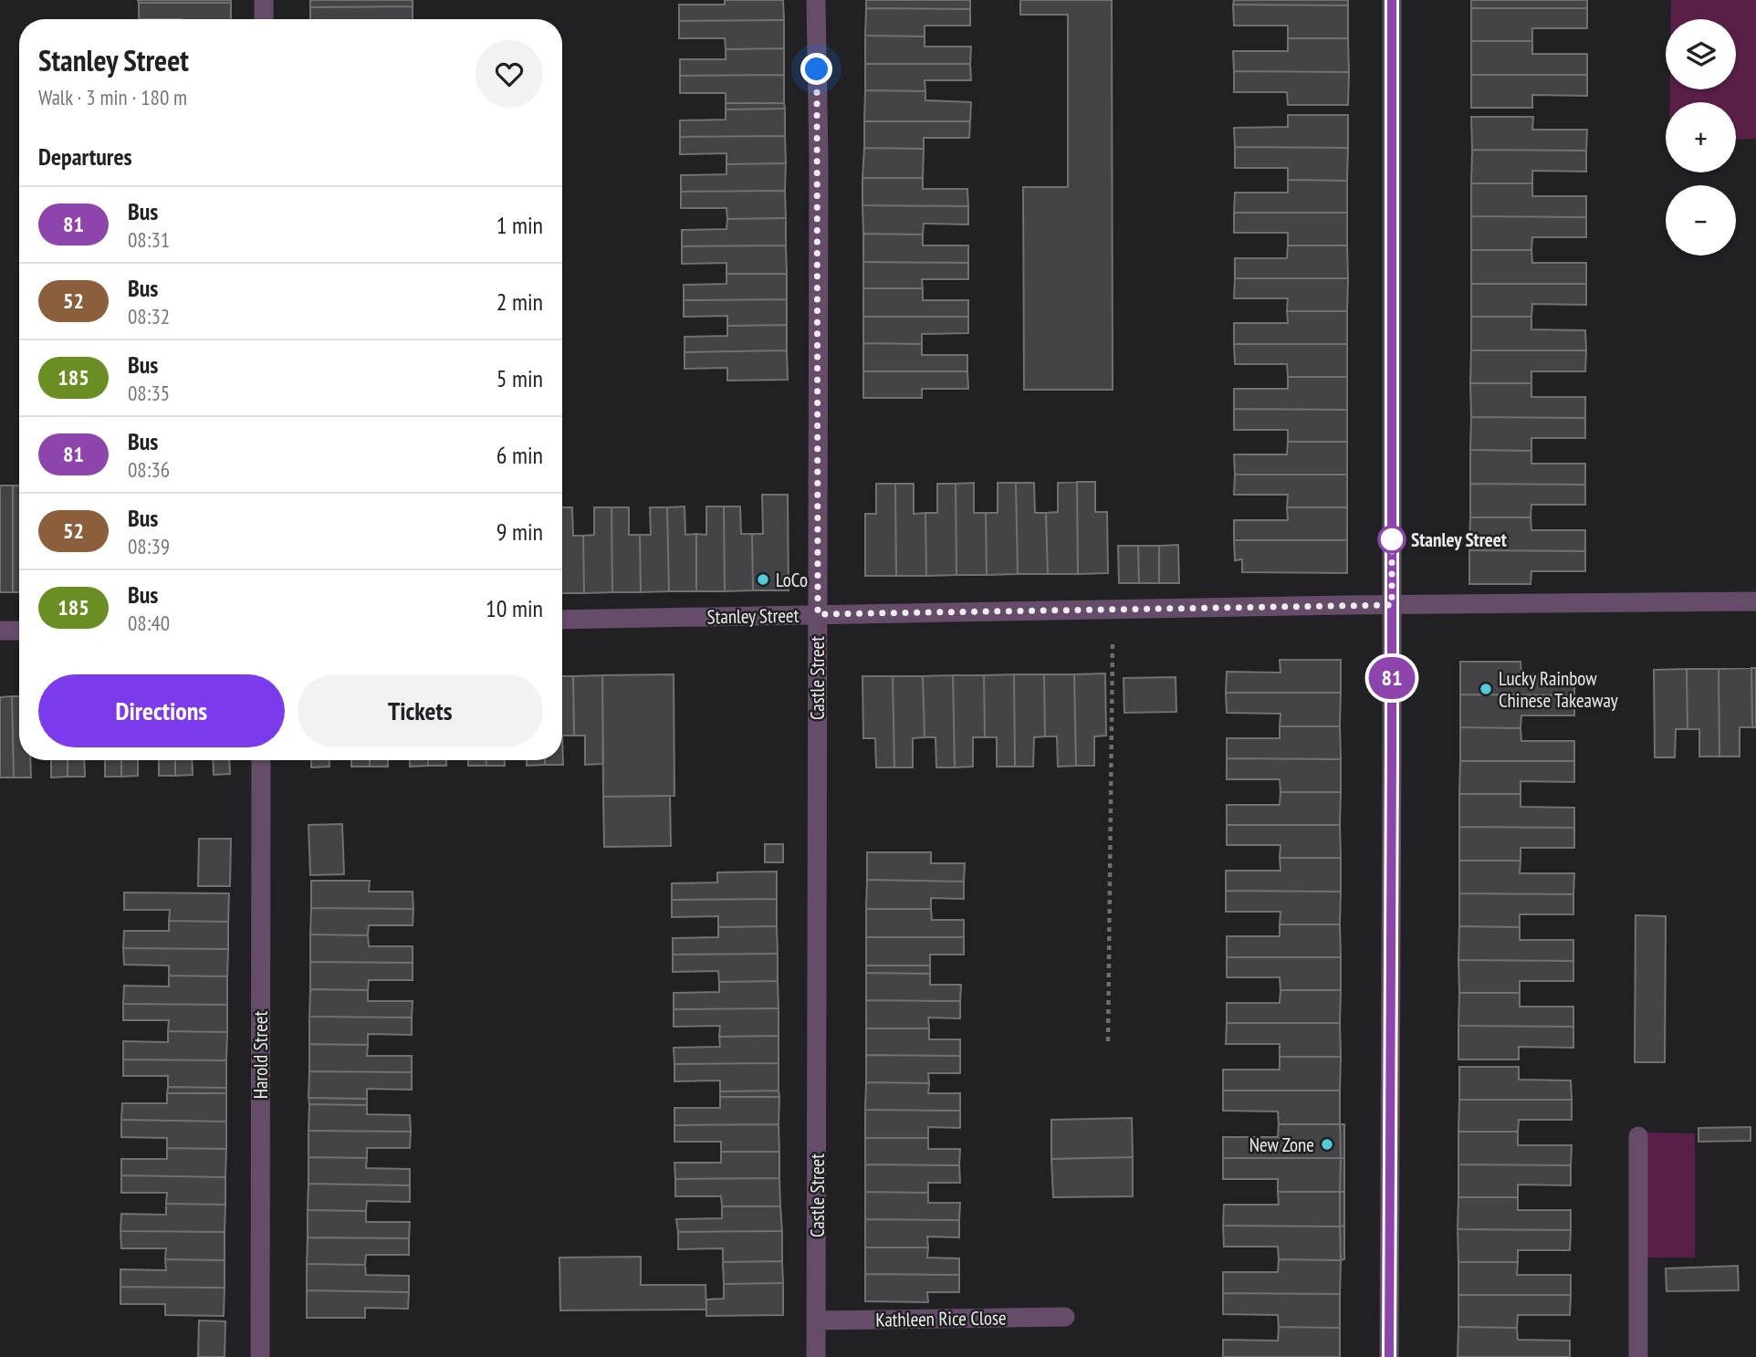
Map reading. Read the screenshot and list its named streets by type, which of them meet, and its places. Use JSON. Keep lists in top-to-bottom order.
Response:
{
  "streets": {
    "street": [
      "Stanley Street",
      "Castle Street",
      "Harold Street",
      "Kathleen Rice Close"
    ]
  },
  "crossings": [
    ["Stanley Street", "Castle Street"],
    ["Castle Street", "Kathleen Rice Close"]
  ],
  "places": [
    "Stanley Street",
    "LoCo",
    "Lucky Rainbow Chinese Takeaway",
    "New Zone"
  ],
  "lines": ["bus line 81"],
  "page": {
    "on_map": "81",
    "map_buttons": ["+", "−"],
    "heading": [
      ["Stanley Street", "Walk · 3 min · 180 m"],
      "Departures"
    ],
    "list": [
      {
        "mark": "81",
        "name": "Bus",
        "note": "08:31",
        "value": "1 min"
      },
      {
        "mark": "52",
        "name": "Bus",
        "note": "08:32",
        "value": "2 min"
      },
      {
        "mark": "185",
        "name": "Bus",
        "note": "08:35",
        "value": "5 min"
      },
      {
        "mark": "81",
        "name": "Bus",
        "note": "08:36",
        "value": "6 min"
      },
      {
        "mark": "52",
        "name": "Bus",
        "note": "08:39",
        "value": "9 min"
      },
      {
        "mark": "185",
        "name": "Bus",
        "note": "08:40",
        "value": "10 min"
      }
    ],
    "buttons": ["Directions", "Tickets"]
  }
}
